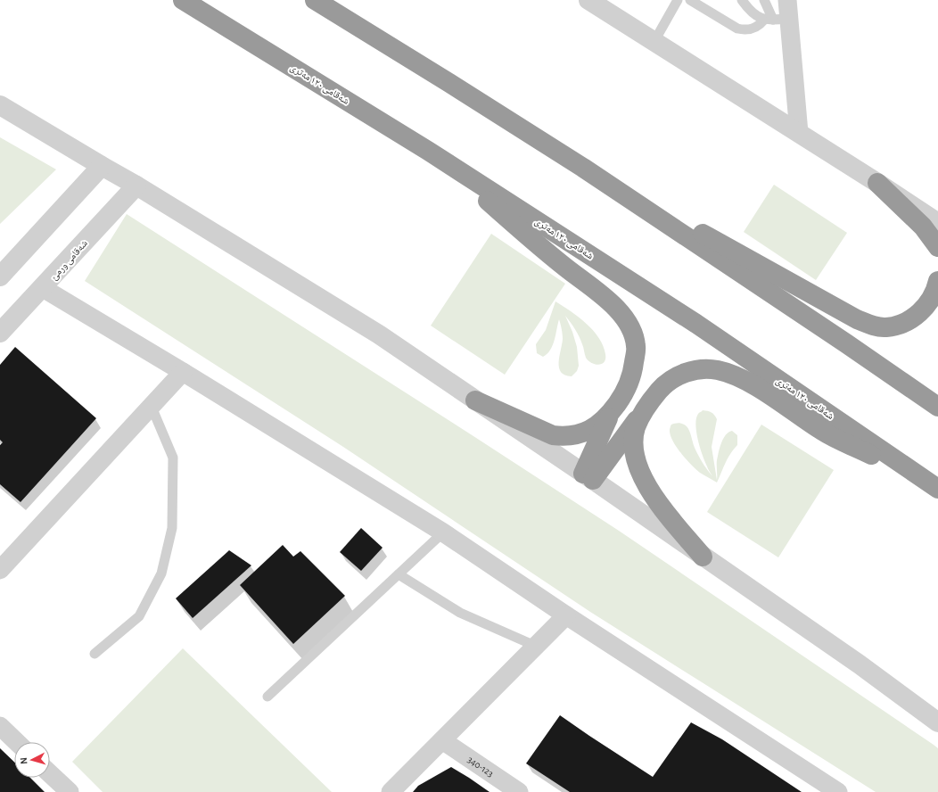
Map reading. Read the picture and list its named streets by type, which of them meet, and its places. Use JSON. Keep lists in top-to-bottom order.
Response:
{
  "streets": {
    "highway": ["شەقامی ١٢٠ مەتری"],
    "street": ["شەقامی ورمێ", "340-123"]
  },
  "north": "left"
}
